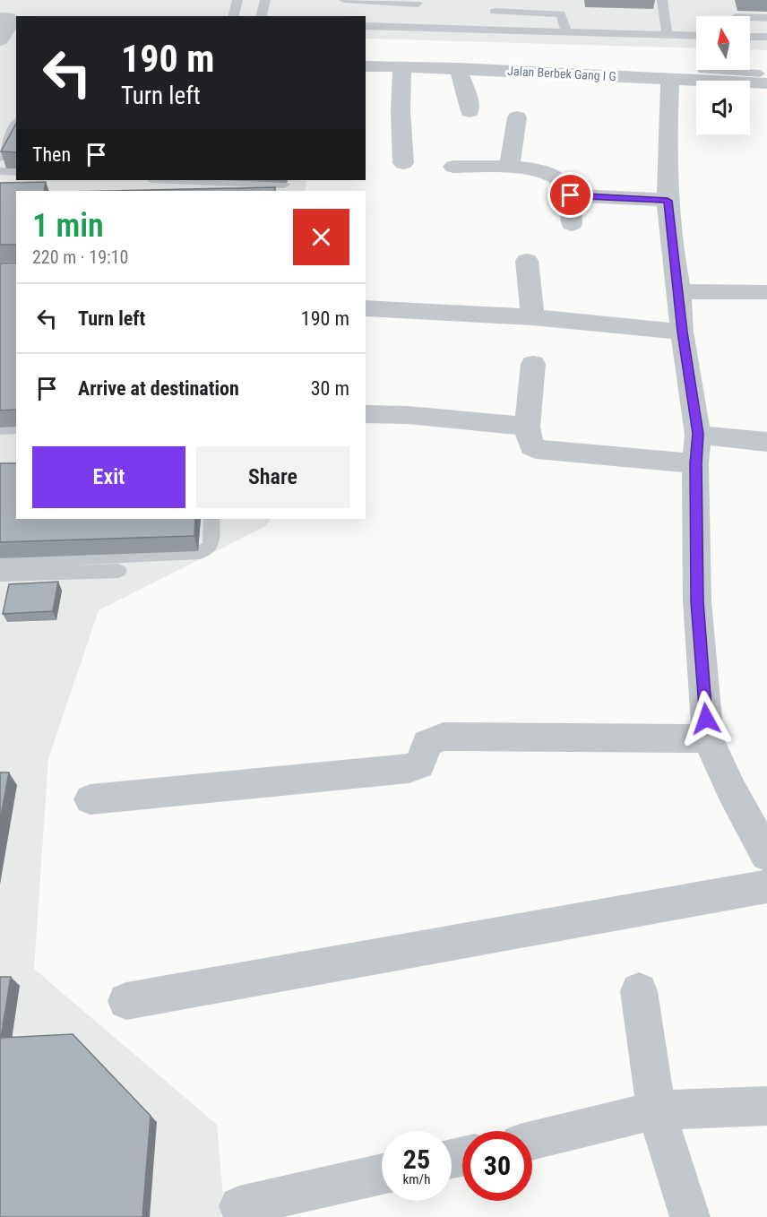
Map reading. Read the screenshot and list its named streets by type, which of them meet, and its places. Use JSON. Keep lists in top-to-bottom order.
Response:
{
  "streets": {
    "street": ["Jalan Berbek Gang I G"]
  },
  "north": "top",
  "page": {
    "turn": ["190 m", "Turn left"],
    "then": "Then",
    "heading": ["1 min", "220 m · 19:10"],
    "list": [
      {
        "name": "Turn left",
        "value": "190 m"
      },
      {
        "name": "Arrive at destination",
        "value": "30 m"
      }
    ],
    "buttons": ["Exit", "Share"],
    "speed": "25 km/h",
    "limit": "30"
  }
}
